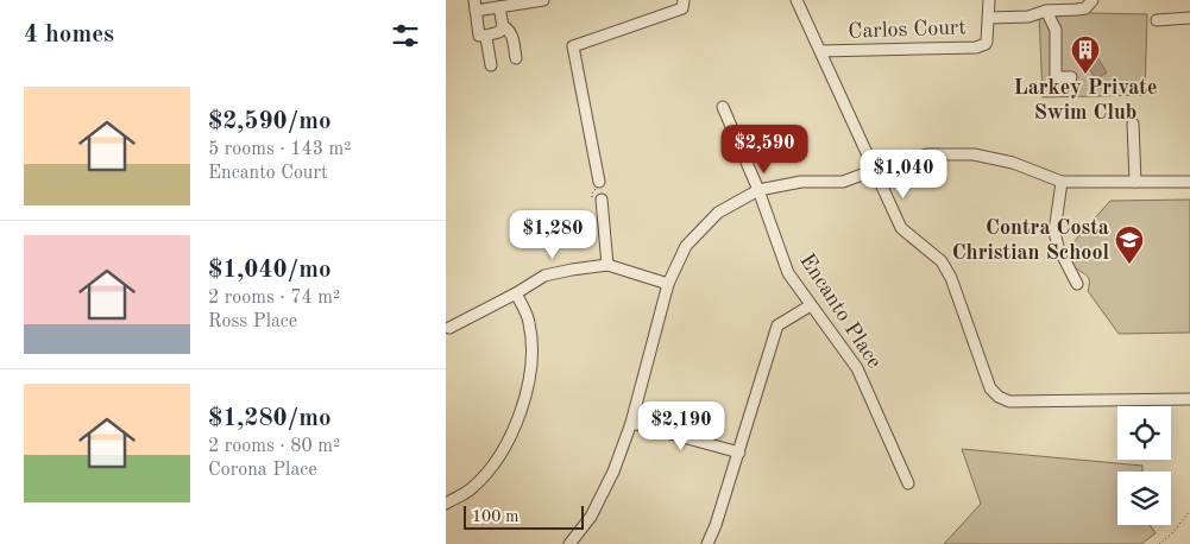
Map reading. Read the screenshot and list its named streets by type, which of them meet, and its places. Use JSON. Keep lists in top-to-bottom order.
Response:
{
  "streets": {
    "street": ["Carlos Court", "Encanto Place"]
  },
  "places": {
    "building": ["Larkey Private Swim Club"],
    "school or university": ["Contra Costa Christian School"]
  },
  "scale_bar": "100 m",
  "page": {
    "heading": "4 homes",
    "list": [
      {
        "name": "$2,590/mo",
        "note": "5 rooms · 143 m² · Encanto Court"
      },
      {
        "name": "$1,040/mo",
        "note": "2 rooms · 74 m² · Ross Place"
      },
      {
        "name": "$1,280/mo",
        "note": "2 rooms · 80 m² · Corona Place"
      }
    ],
    "price": [
      "$2,590",
      "$1,040",
      "$1,280",
      "$2,190"
    ],
    "scale": "100 m"
  }
}
